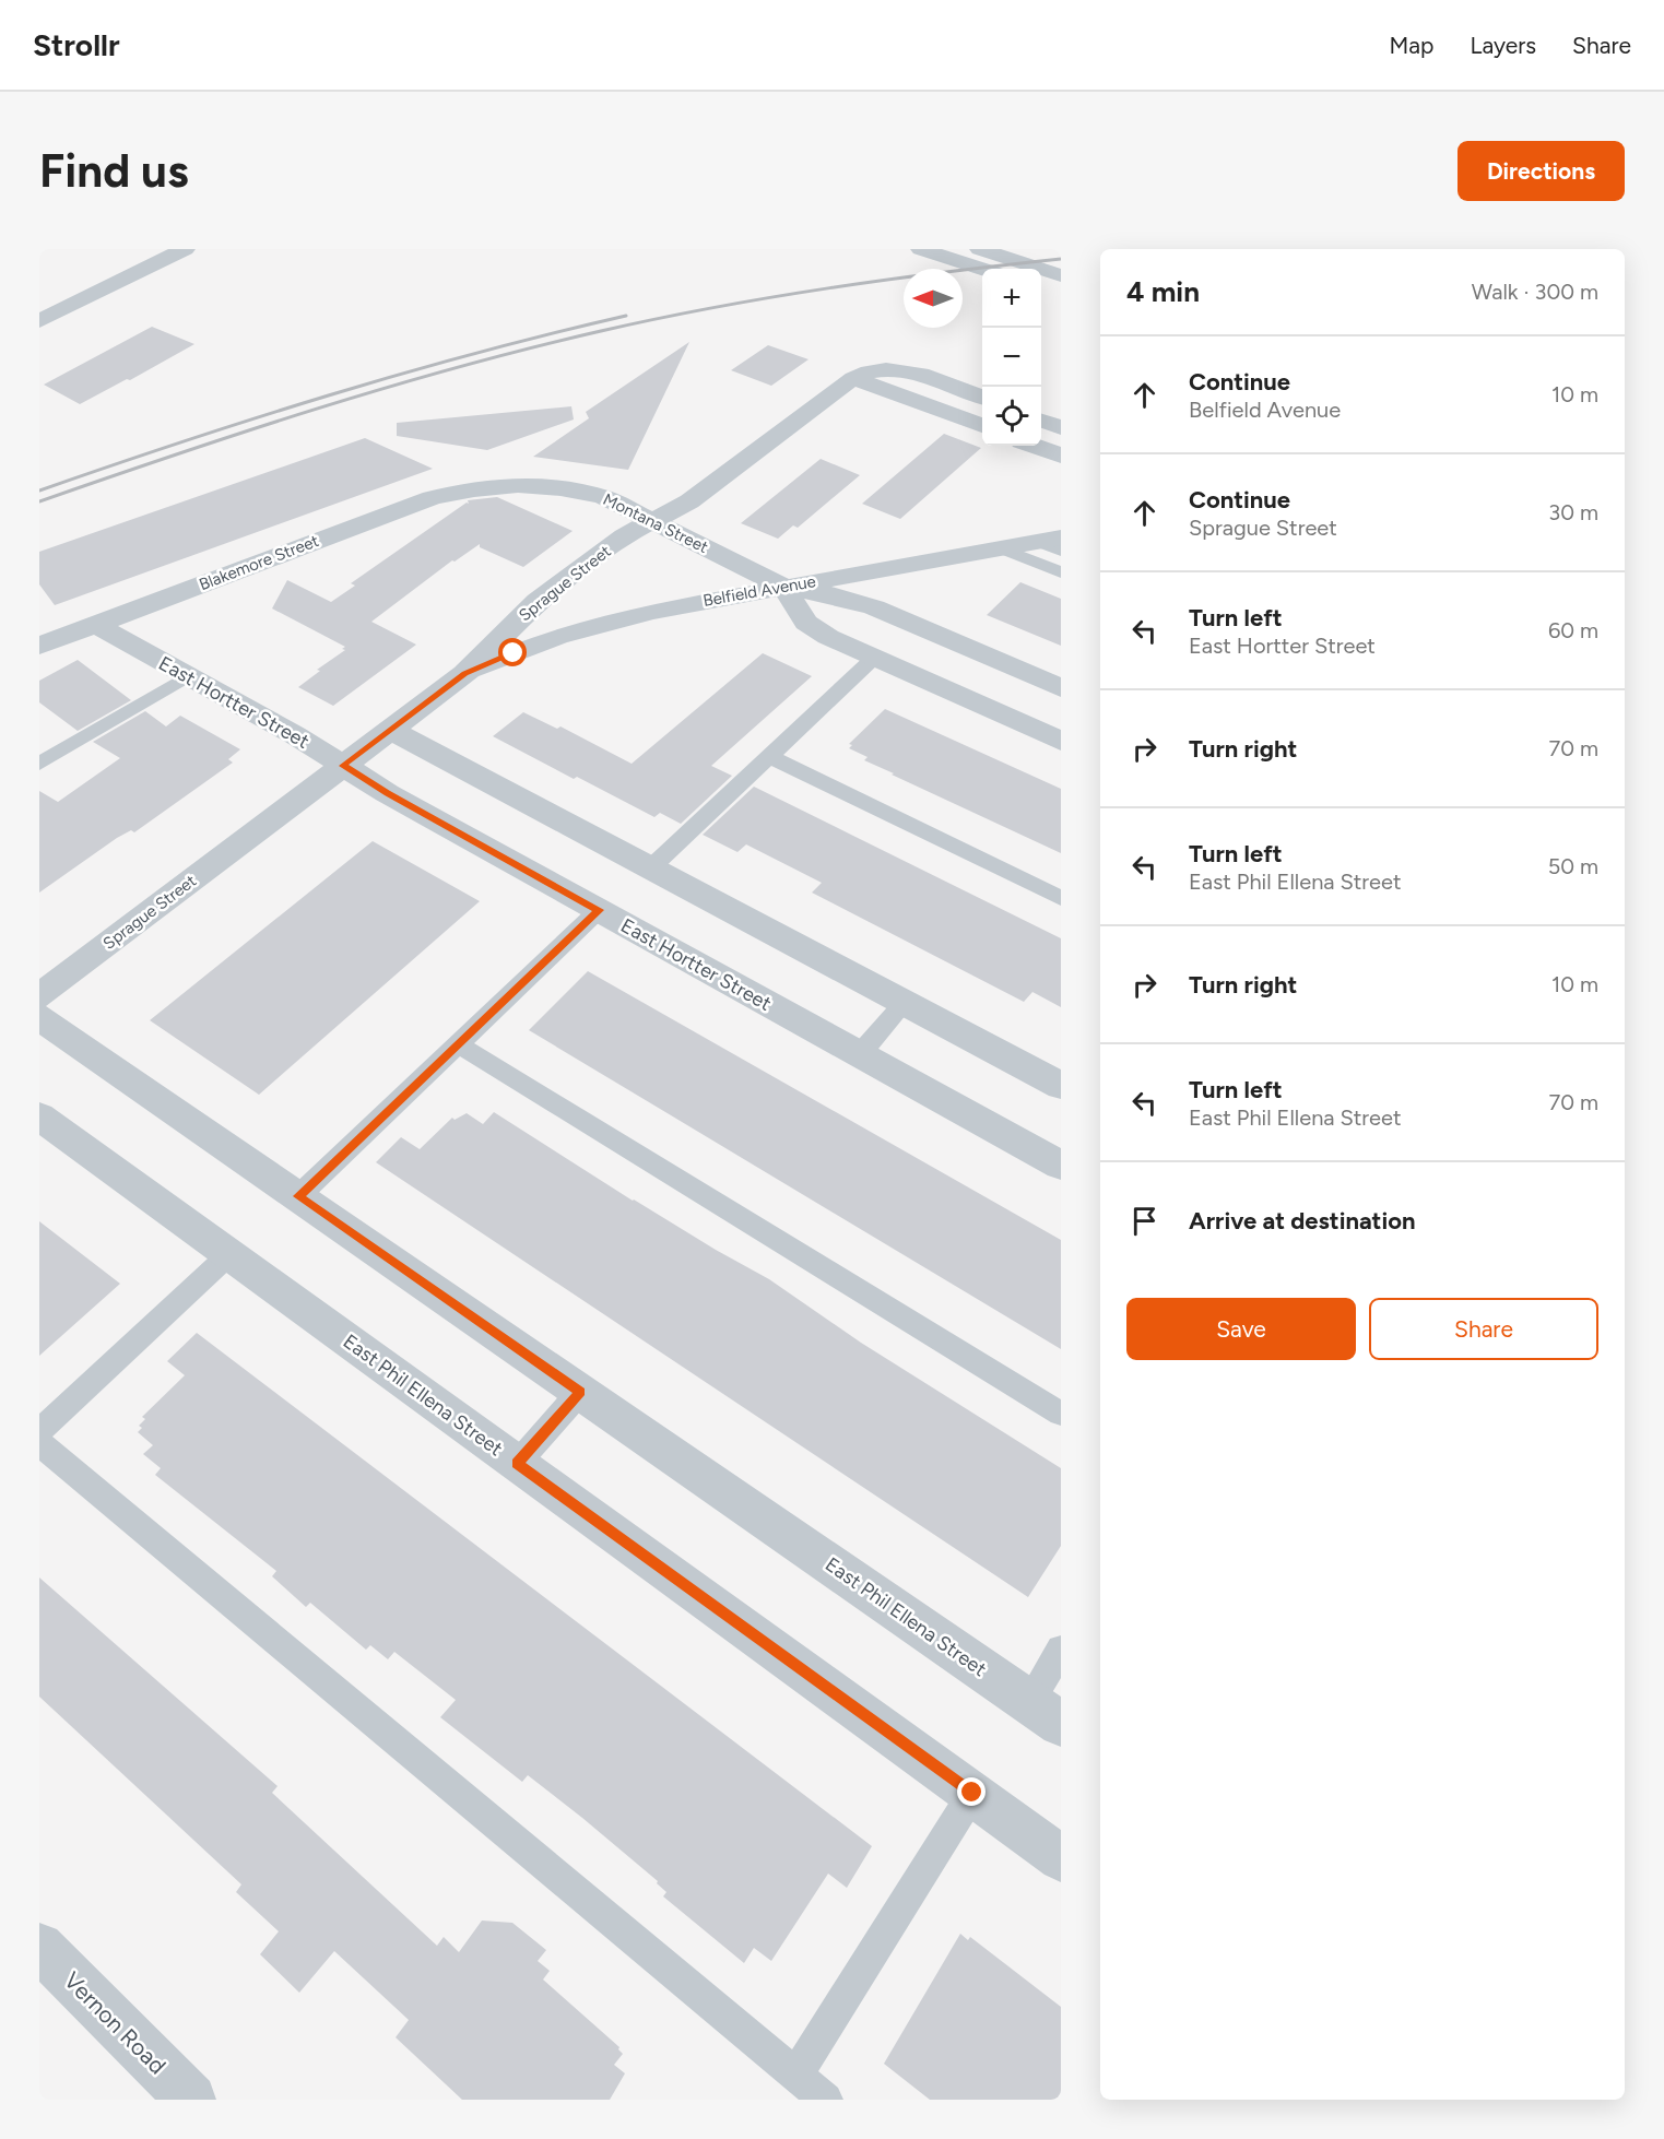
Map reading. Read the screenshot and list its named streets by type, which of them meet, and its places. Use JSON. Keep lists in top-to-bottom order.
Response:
{
  "streets": {
    "street": [
      "Montana Street",
      "Blakemore Street",
      "Sprague Street",
      "Belfield Avenue",
      "East Hortter Street",
      "East Phil Ellena Street",
      "Vernon Road"
    ]
  },
  "crossings": [
    ["Montana Street", "Blakemore Street"],
    ["Montana Street", "Sprague Street"],
    ["Montana Street", "Belfield Avenue"],
    ["Blakemore Street", "East Hortter Street"],
    ["Sprague Street", "Belfield Avenue"],
    ["Sprague Street", "East Hortter Street"]
  ],
  "north": "left",
  "page": {
    "header": "Strollr",
    "nav": ["Map", "Layers", "Share"],
    "buttons": [
      "Directions",
      ["Save", "Share"]
    ],
    "title": "Find us",
    "heading": ["4 min", "Walk · 300 m"],
    "map_buttons": ["+", "−"],
    "list": [
      ["Continue", "Belfield Avenue", "10 m"],
      ["Continue", "Sprague Street", "30 m"],
      ["Turn left", "East Hortter Street", "60 m"],
      ["Turn right", "70 m"],
      ["Turn left", "East Phil Ellena Street", "50 m"],
      ["Turn right", "10 m"],
      ["Turn left", "East Phil Ellena Street", "70 m"],
      "Arrive at destination"
    ]
  }
}
